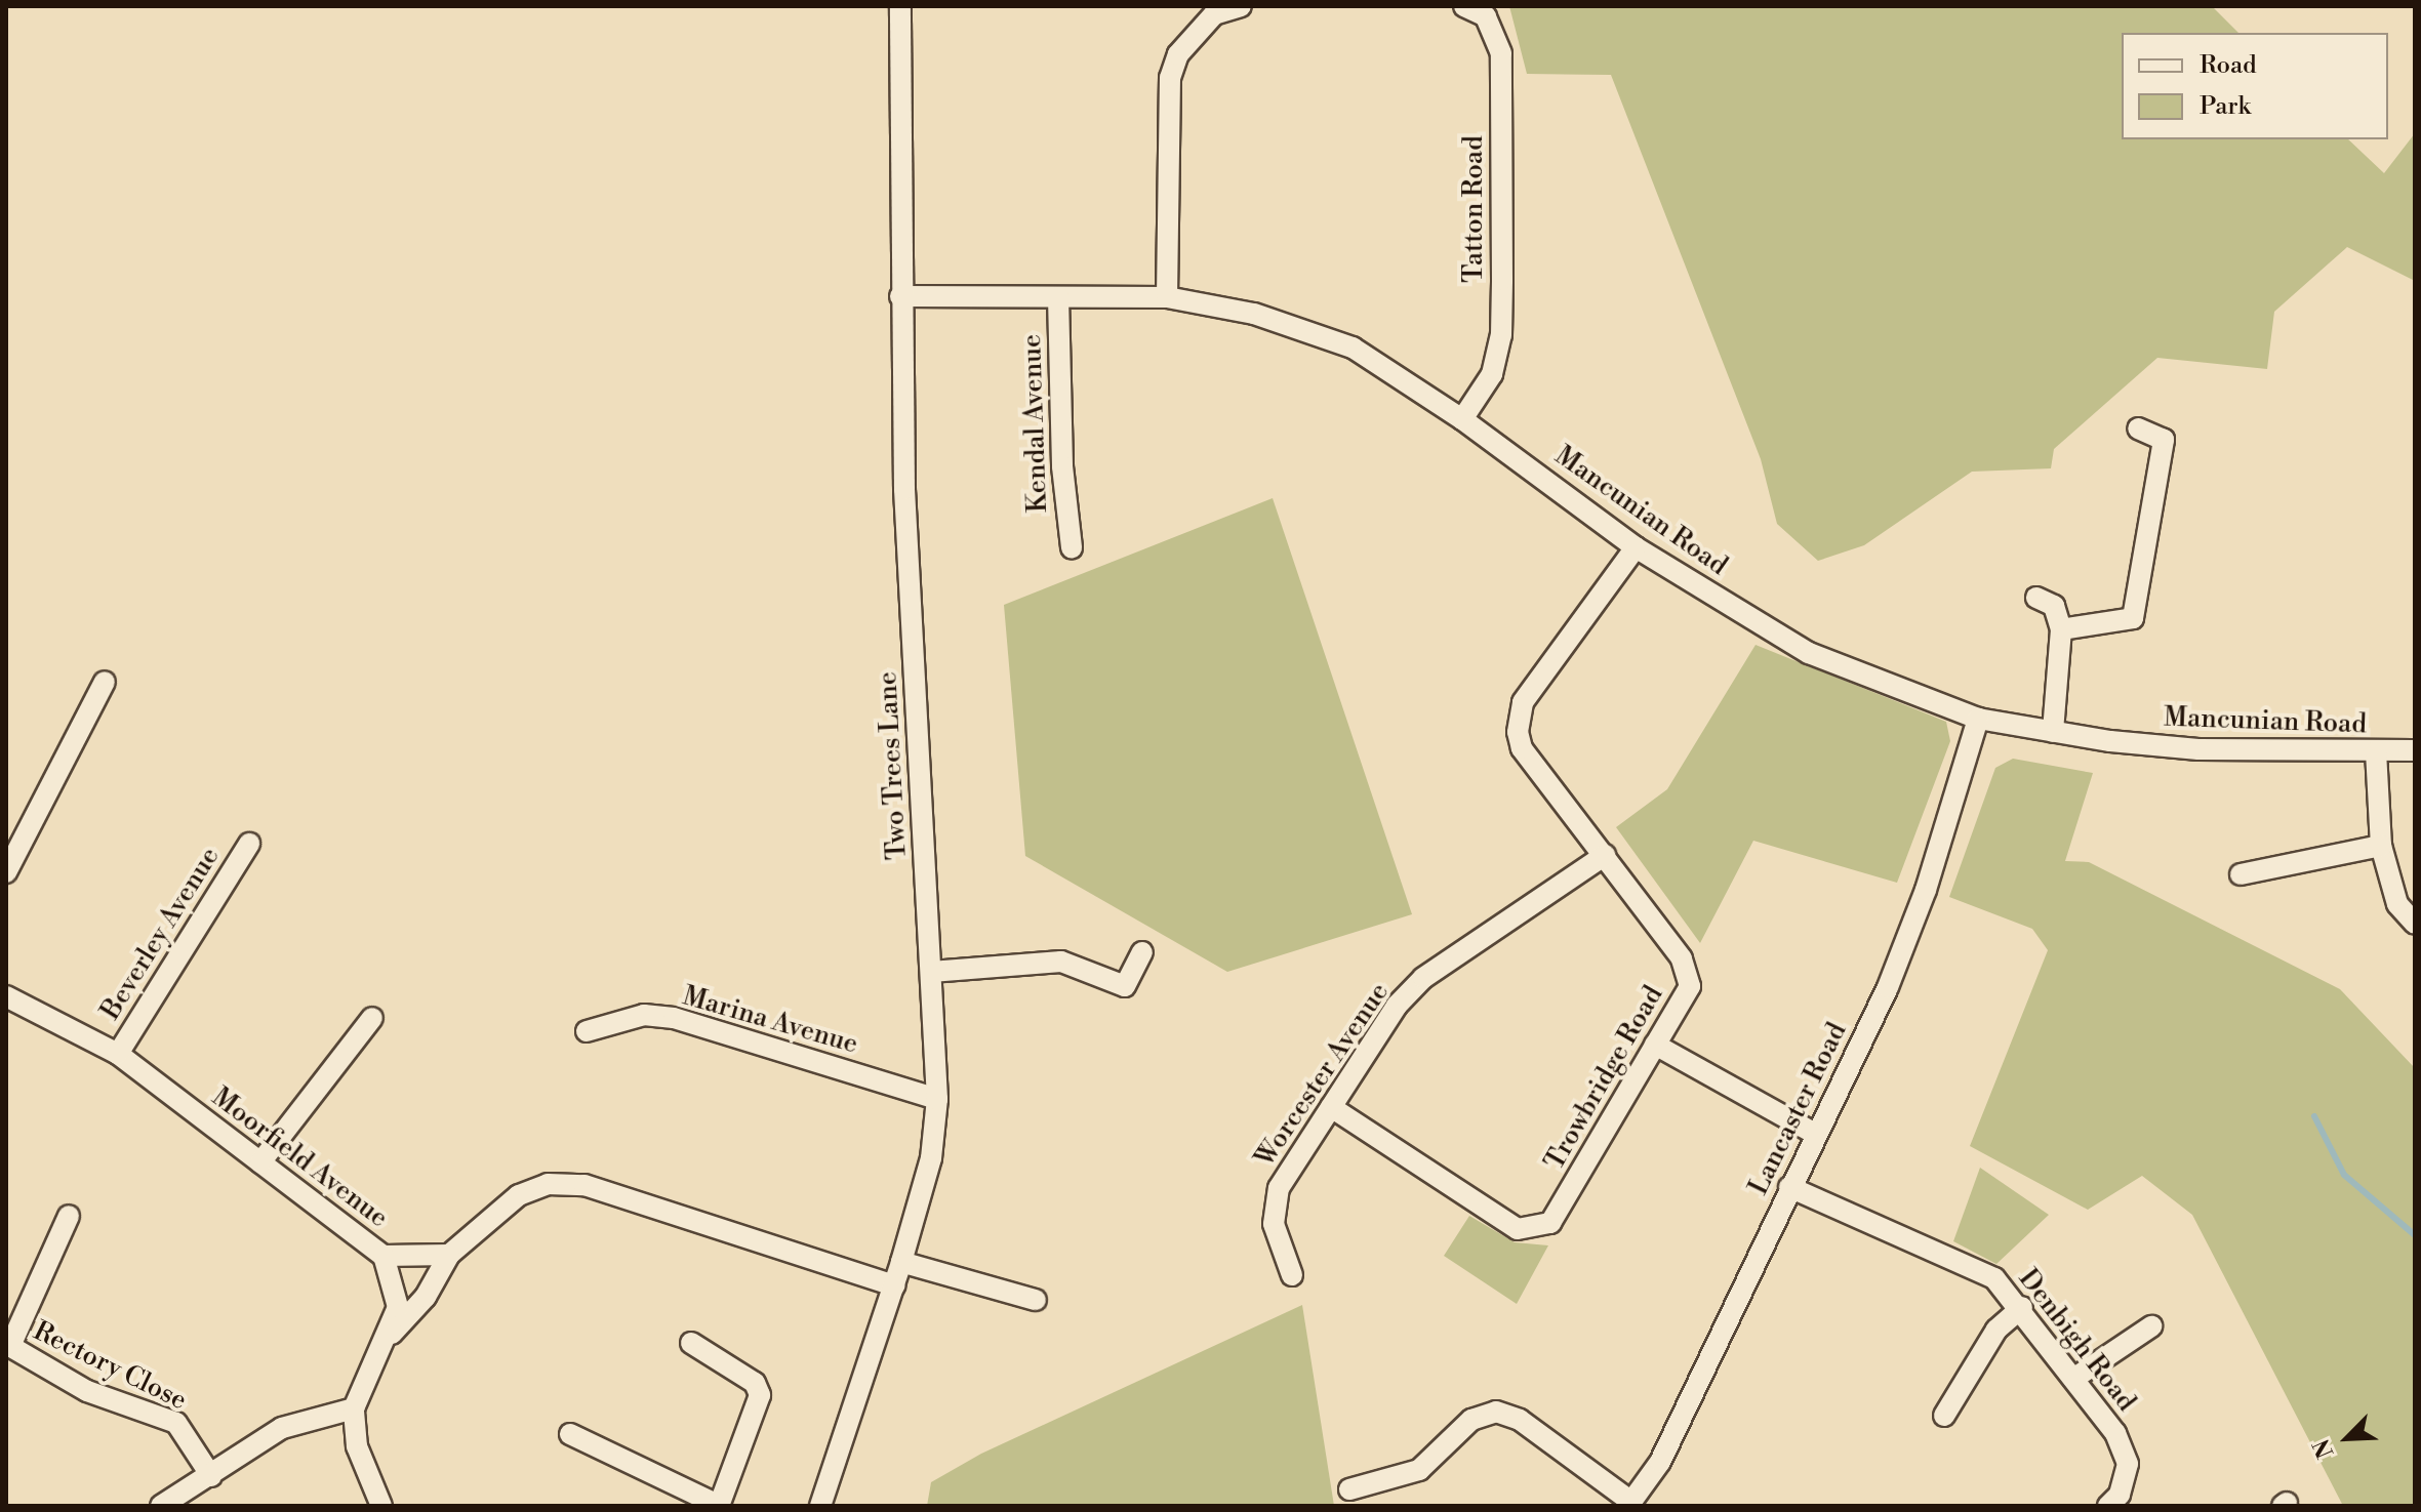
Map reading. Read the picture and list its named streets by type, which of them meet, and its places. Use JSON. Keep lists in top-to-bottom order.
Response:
{
  "streets": {
    "street": [
      "Tatton Road",
      "Kendal Avenue",
      "Mancunian Road",
      "Two Trees Lane",
      "Beverley Avenue",
      "Marina Avenue",
      "Worcester Avenue",
      "Trowbridge Road",
      "Lancaster Road",
      "Moorfield Avenue",
      "Denbigh Road",
      "Rectory Close"
    ]
  },
  "crossings": [
    ["Tatton Road", "Mancunian Road"],
    ["Kendal Avenue", "Mancunian Road"],
    ["Mancunian Road", "Two Trees Lane"],
    ["Mancunian Road", "Trowbridge Road"],
    ["Mancunian Road", "Lancaster Road"],
    ["Two Trees Lane", "Marina Avenue"],
    ["Beverley Avenue", "Moorfield Avenue"],
    ["Worcester Avenue", "Trowbridge Road"],
    ["Lancaster Road", "Denbigh Road"]
  ],
  "legend": ["Road", "Park"],
  "north": "bottom left"
}
